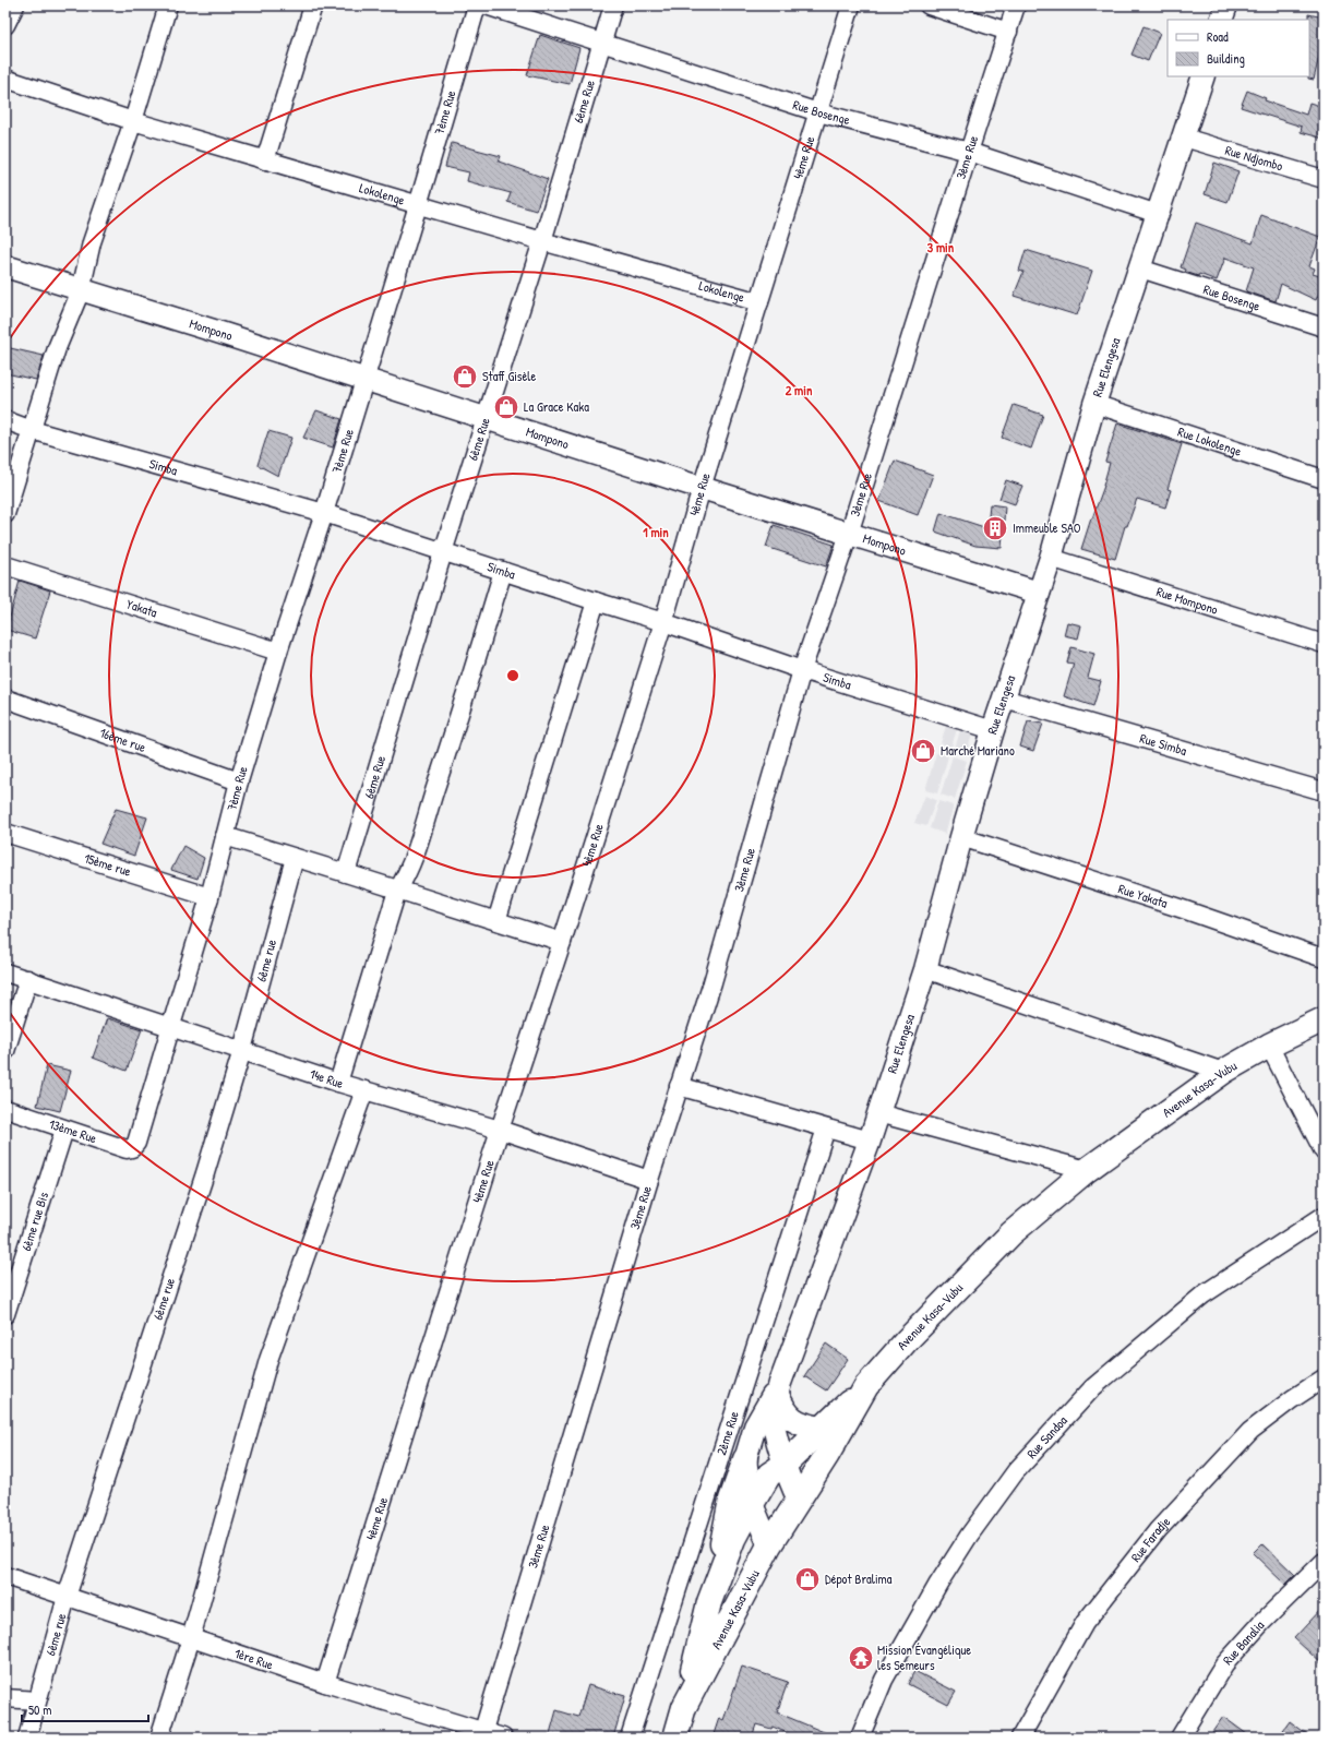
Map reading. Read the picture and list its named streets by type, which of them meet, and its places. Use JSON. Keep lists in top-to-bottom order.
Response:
{
  "streets": {
    "main road": ["Avenue Kasa-Vubu"],
    "street": [
      "6ème Rue",
      "7ème Rue",
      "Rue Bosenge",
      "4ème Rue",
      "3ème Rue",
      "Rue Ndjombo",
      "Lokolenge",
      "Mompono",
      "Rue Elengesa",
      "Rue Lokolenge",
      "Simba",
      "Rue Mompono",
      "Yakata",
      "16ème rue",
      "Rue Simba",
      "15ème rue",
      "Rue Yakata",
      "6ème rue",
      "14e Rue",
      "13ème Rue",
      "6ème rue Bis",
      "2ème Rue",
      "Rue Sandoa",
      "Rue Faradje",
      "Rue Banalia",
      "1ère Rue"
    ]
  },
  "crossings": [
    ["6ème Rue", "Rue Bosenge"],
    ["6ème Rue", "Lokolenge"],
    ["6ème Rue", "Mompono"],
    ["6ème Rue", "Simba"],
    ["7ème Rue", "Lokolenge"],
    ["7ème Rue", "Mompono"],
    ["7ème Rue", "Simba"],
    ["7ème Rue", "Yakata"],
    ["7ème Rue", "16ème rue"],
    ["7ème Rue", "15ème rue"],
    ["7ème Rue", "14e Rue"],
    ["7ème Rue", "13ème Rue"],
    ["Rue Bosenge", "4ème Rue"],
    ["Rue Bosenge", "3ème Rue"],
    ["Rue Bosenge", "Rue Elengesa"],
    ["4ème Rue", "Lokolenge"],
    ["4ème Rue", "Mompono"],
    ["4ème Rue", "Simba"],
    ["4ème Rue", "14e Rue"],
    ["4ème Rue", "1ère Rue"],
    ["3ème Rue", "Mompono"],
    ["3ème Rue", "Simba"],
    ["3ème Rue", "14e Rue"],
    ["3ème Rue", "1ère Rue"],
    ["Rue Ndjombo", "Rue Elengesa"],
    ["Mompono", "Rue Elengesa"],
    ["Rue Elengesa", "Rue Lokolenge"],
    ["Rue Elengesa", "Simba"],
    ["Rue Elengesa", "Rue Mompono"],
    ["Rue Elengesa", "Rue Simba"],
    ["Rue Elengesa", "Rue Yakata"],
    ["6ème rue", "14e Rue"],
    ["6ème rue", "1ère Rue"],
    ["13ème Rue", "6ème rue Bis"]
  ],
  "places": {
    "shop": [
      "Staff Gisèle",
      "La Grace Kaka",
      "Marché Mariano",
      "Dépot Bralima"
    ],
    "building": ["Immeuble SAO"],
    "temple": ["Mission Évangélique les Semeurs"]
  },
  "legend": ["Road", "Building"],
  "scale_bar": "50 m",
  "rings": ["3 min", "2 min", "1 min"]
}
